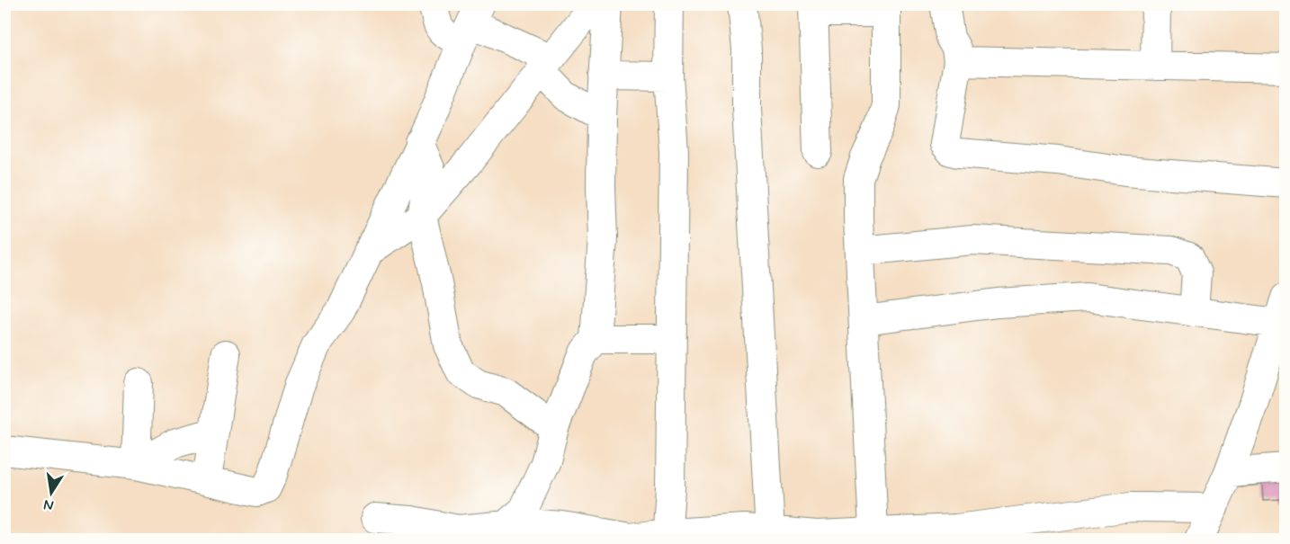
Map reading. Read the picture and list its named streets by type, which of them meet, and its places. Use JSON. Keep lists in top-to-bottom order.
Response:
{
  "north": "bottom"
}
